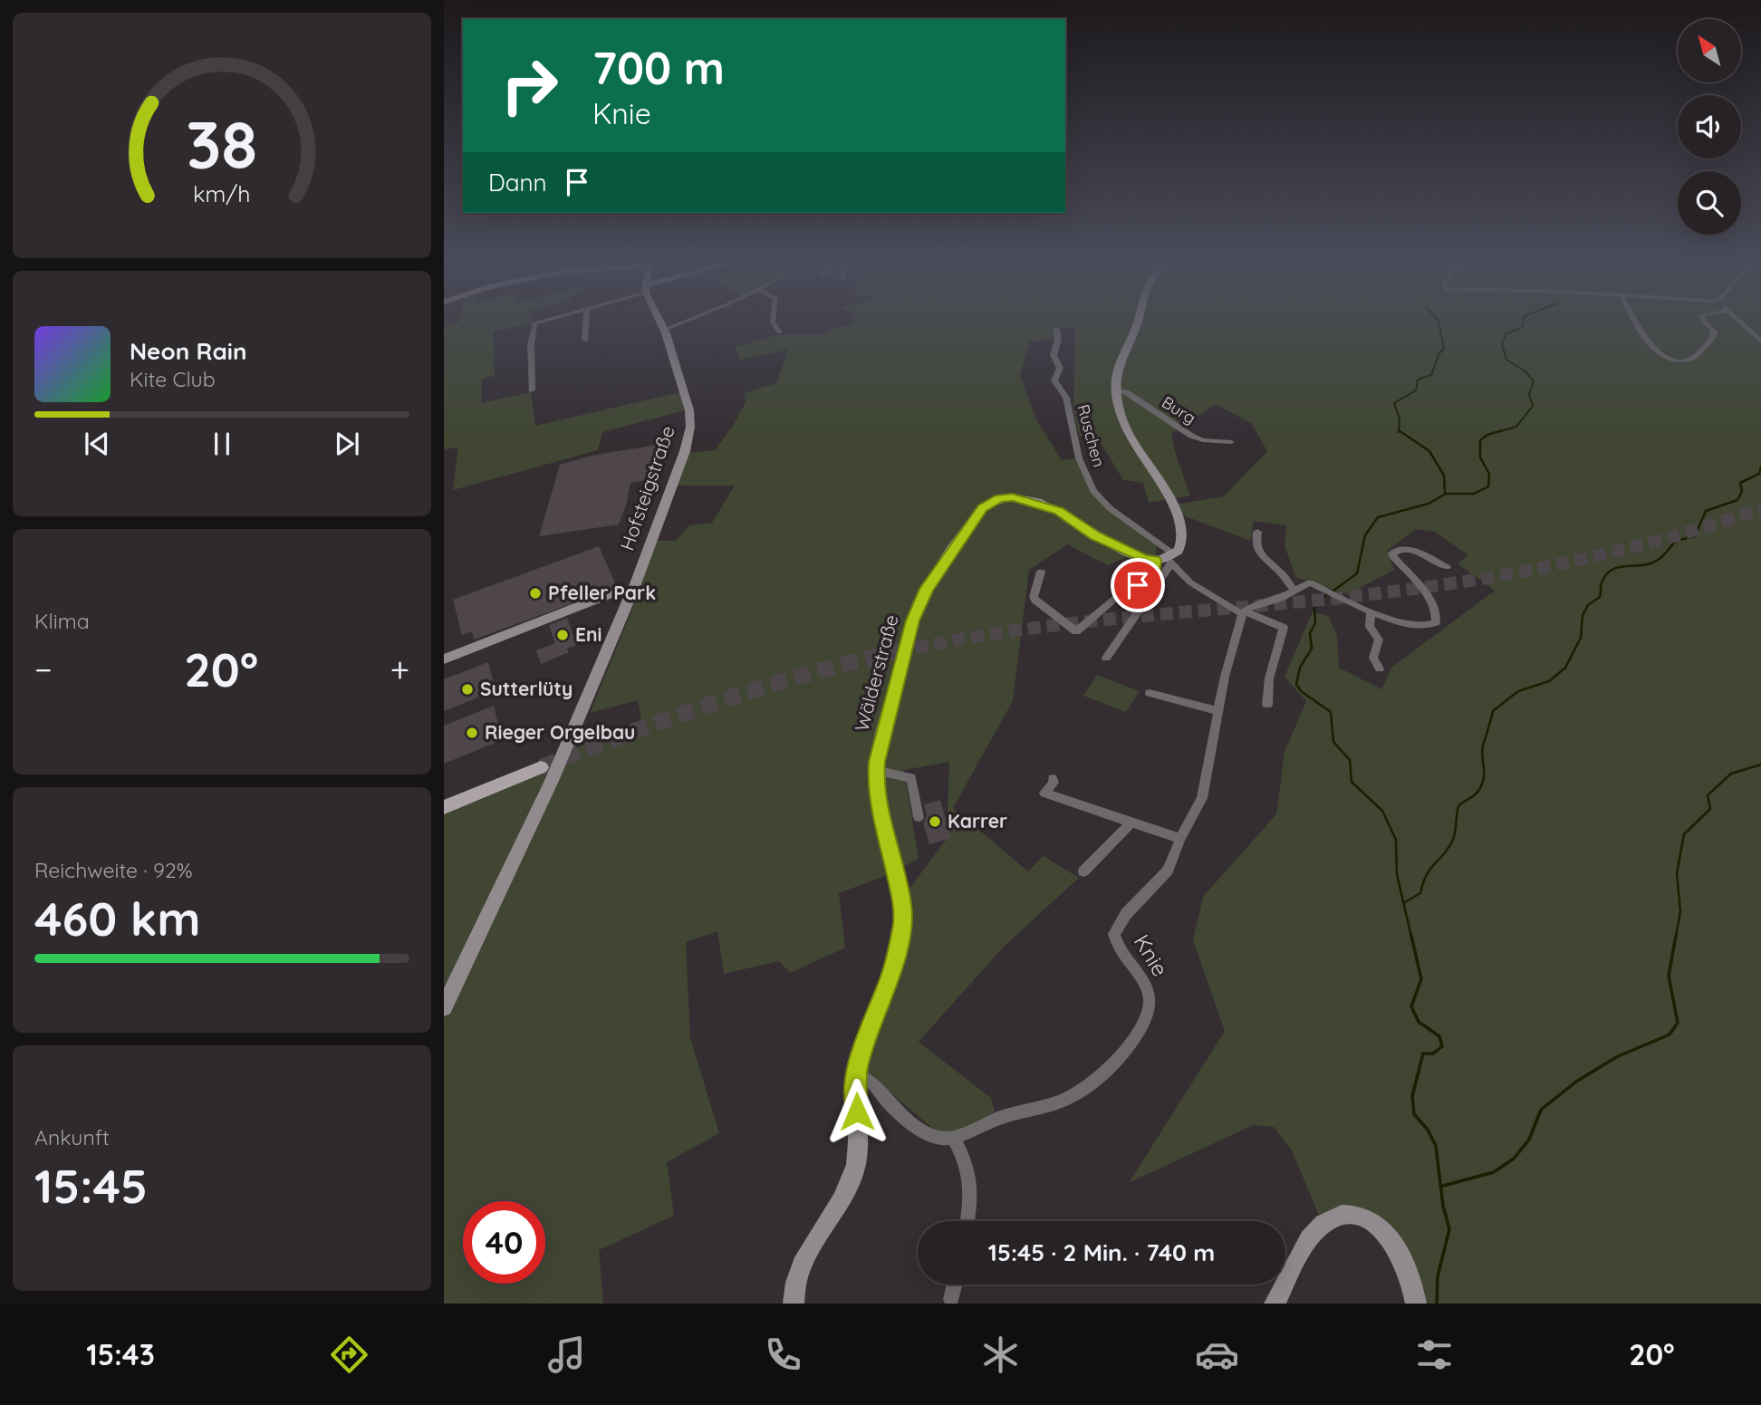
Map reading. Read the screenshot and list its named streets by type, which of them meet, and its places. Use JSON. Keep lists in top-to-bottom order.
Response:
{
  "streets": {
    "street": [
      "Burg",
      "Ruschen",
      "Hofsteigstraße",
      "Wälderstraße",
      "Knie"
    ]
  },
  "crossings": [
    ["Ruschen", "Wälderstraße"]
  ],
  "places": [
    "Pfeller Park",
    "Eni",
    "Sutterlüty",
    "Rieger Orgelbau",
    "Karrer"
  ],
  "north": "top left",
  "page": {
    "turn": ["700 m", "Knie"],
    "then": "Dann",
    "song": ["Neon Rain", "Kite Club"],
    "tile": [
      "Klima",
      ["Reichweite · 92%", "460 km"],
      ["Ankunft", "15:45"]
    ],
    "heat": ["−", "20°", "+"],
    "limit": "40",
    "trip": "15:45 · 2 Min. · 740 m",
    "tabs": ["15:43", "20°"],
    "gauge": ["38", "km/h"]
  }
}
